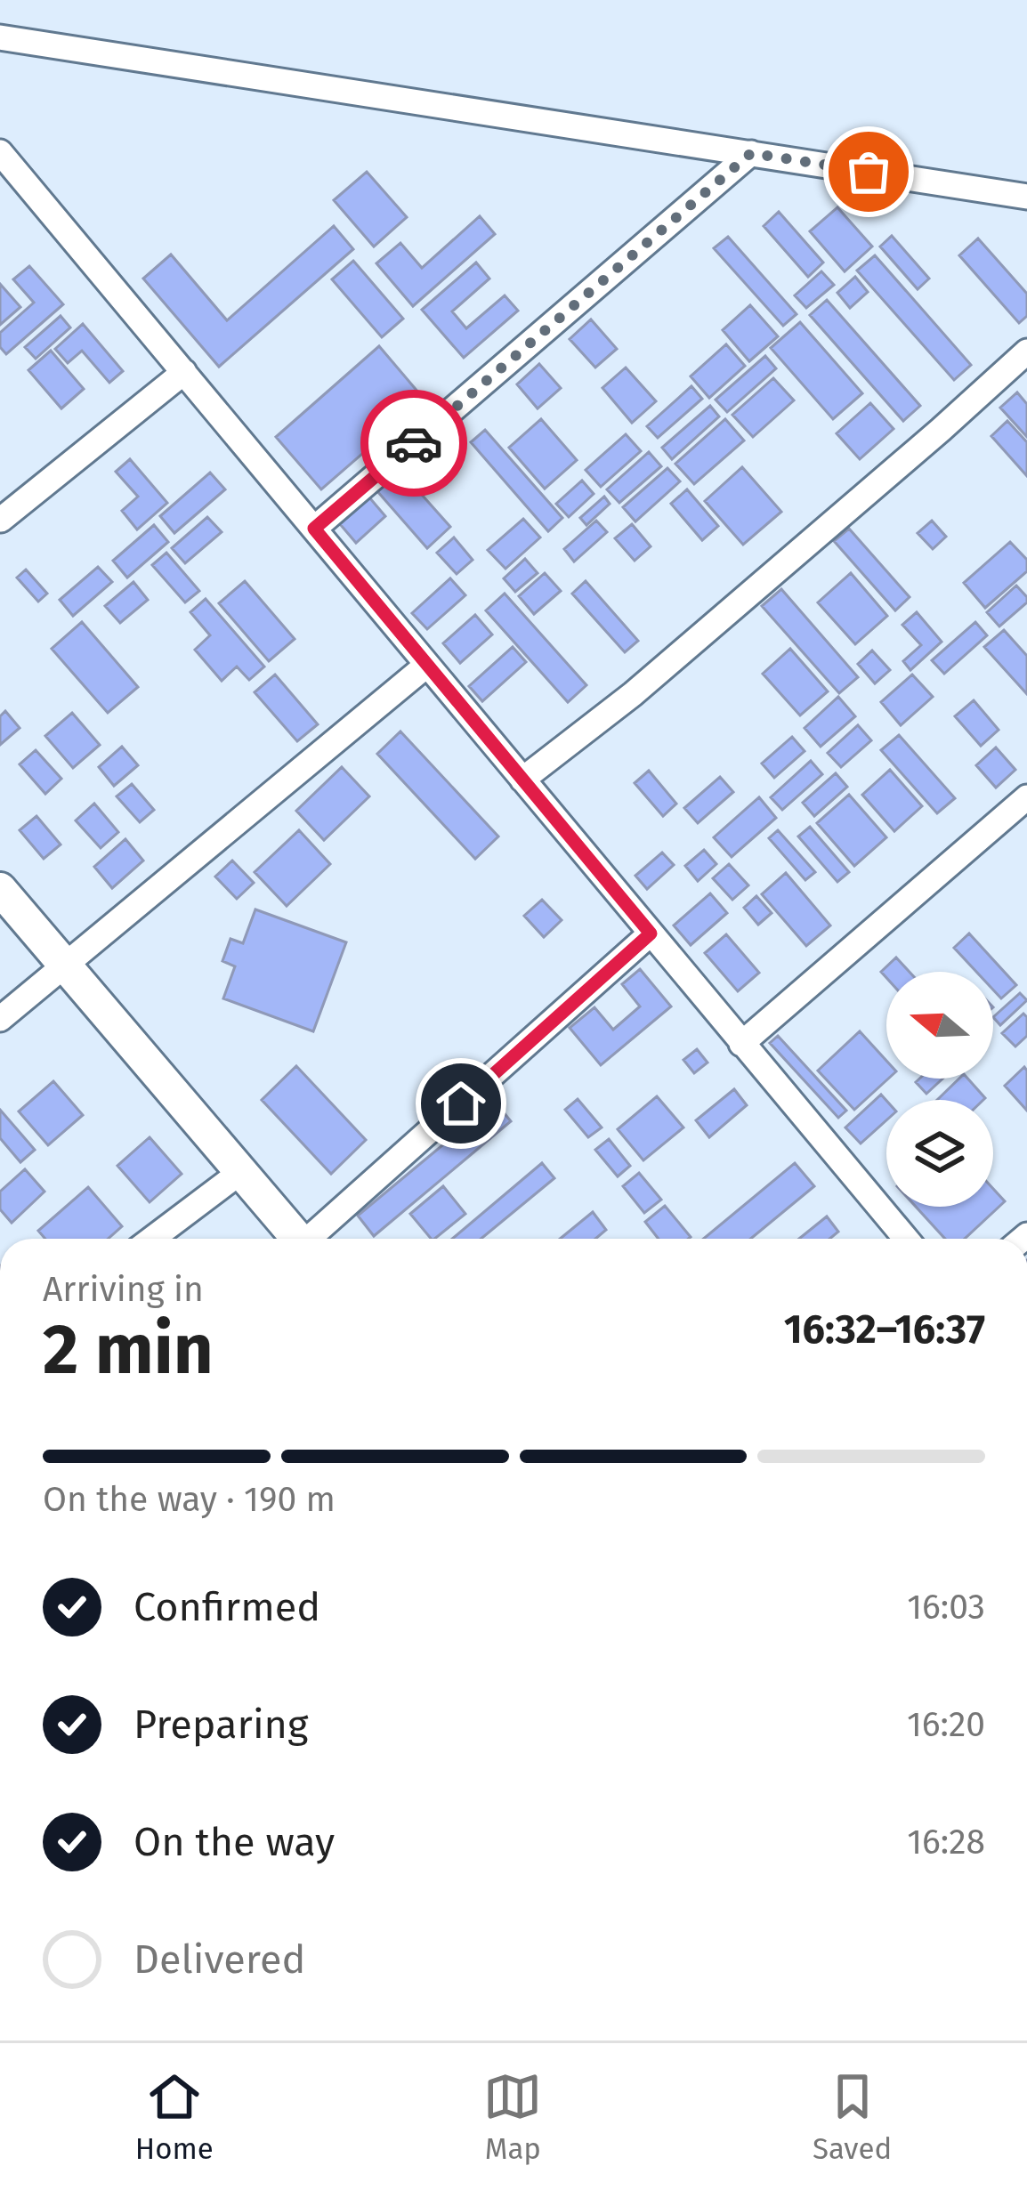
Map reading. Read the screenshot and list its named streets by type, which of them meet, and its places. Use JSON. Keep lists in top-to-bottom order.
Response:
{
  "north": "left",
  "page": {
    "heading": ["2 min", "Arriving in", "16:32–16:37"],
    "bar": "On the way · 190 m",
    "list": [
      ["Confirmed", "16:03"],
      ["Preparing", "16:20"],
      ["On the way", "16:28"],
      "Delivered"
    ],
    "tabs": ["Home", "Map", "Saved"]
  }
}
